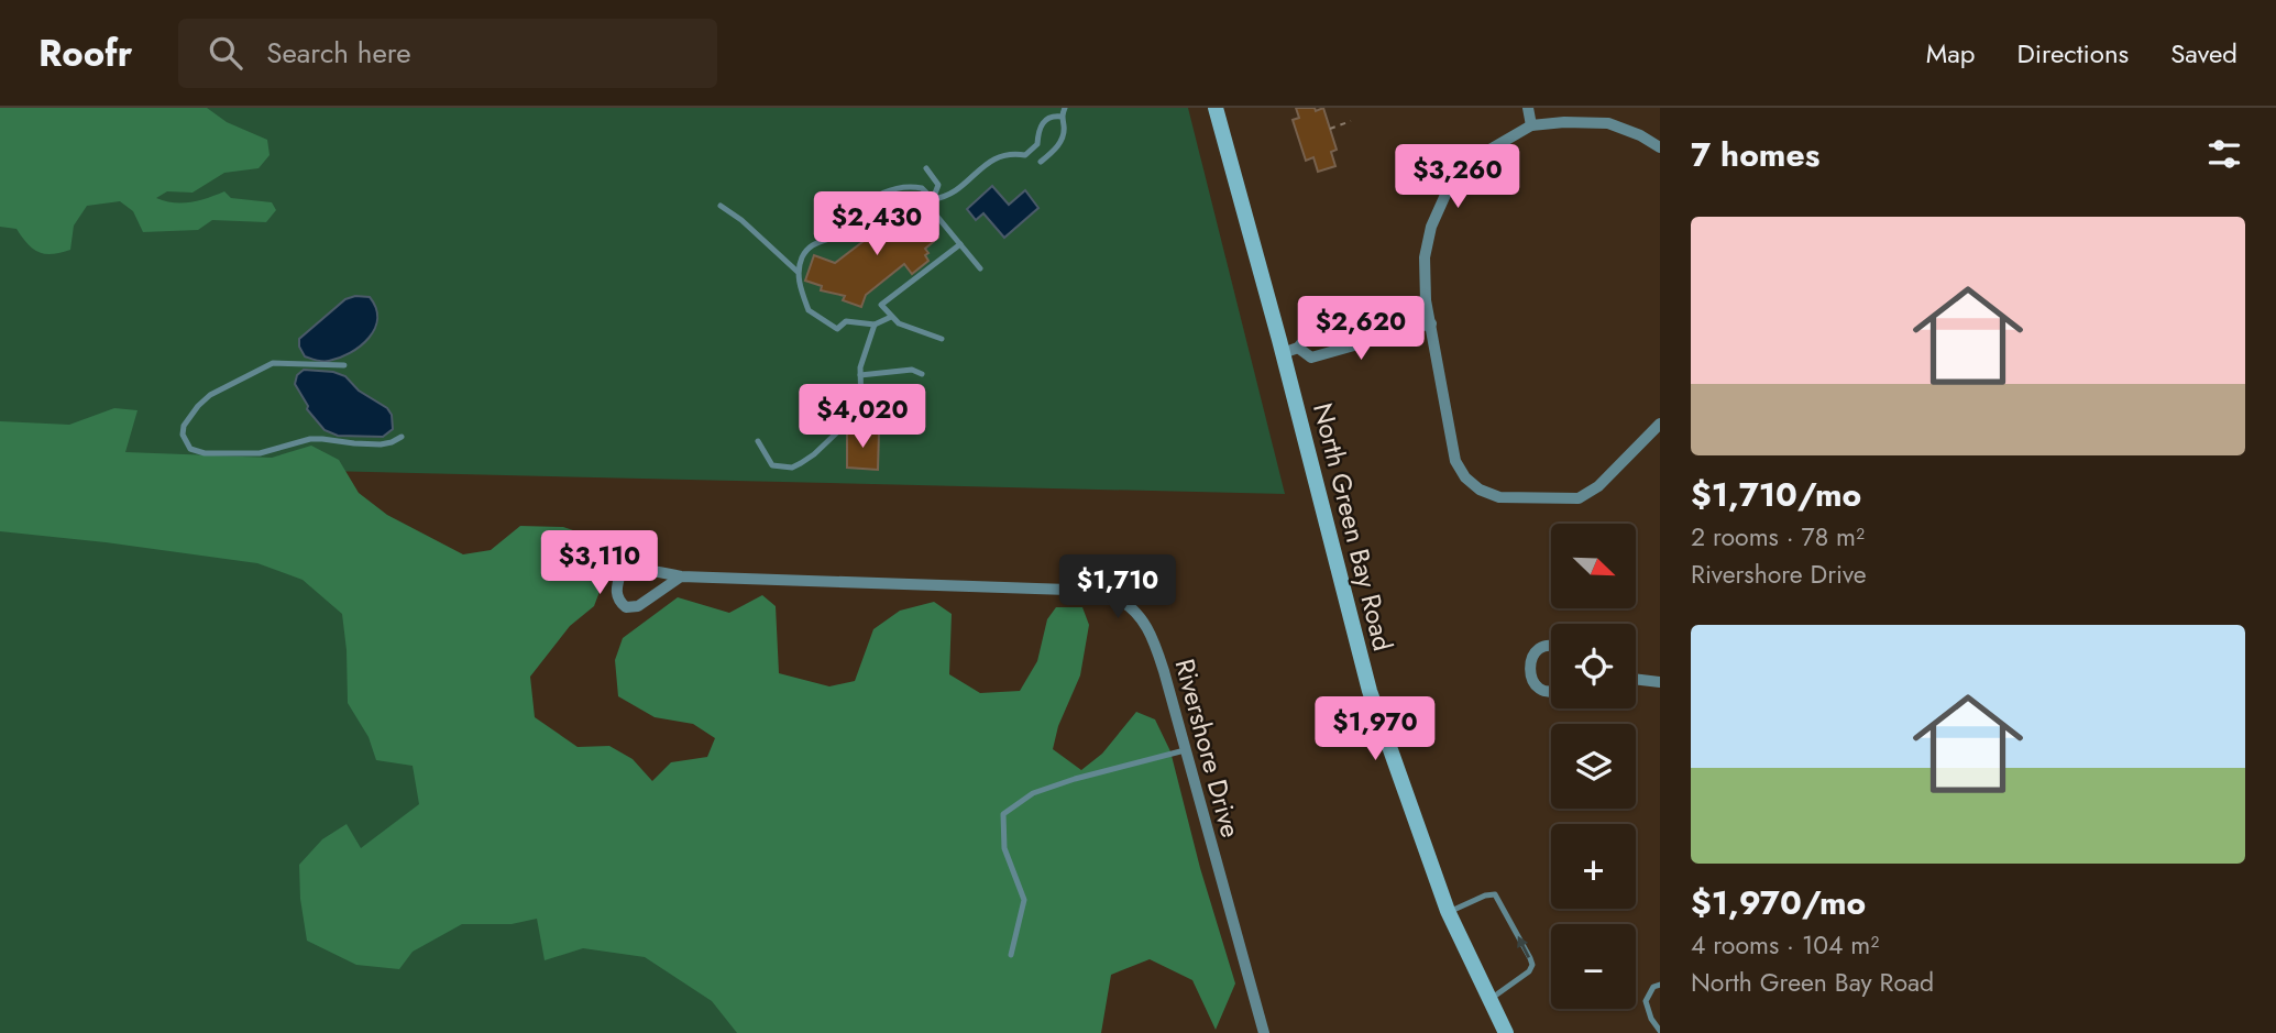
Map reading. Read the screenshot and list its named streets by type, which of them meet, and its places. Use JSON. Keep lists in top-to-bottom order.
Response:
{
  "streets": {
    "street": ["North Green Bay Road", "Rivershore Drive"]
  },
  "north": "bottom right",
  "page": {
    "header": "Roofr",
    "search": "Search here",
    "nav": ["Map", "Directions", "Saved"],
    "heading": "7 homes",
    "price": [
      "$3,260",
      "$2,430",
      "$2,620",
      "$4,020",
      "$3,110",
      "$1,710",
      "$1,970"
    ],
    "list": [
      {
        "name": "$1,710/mo",
        "note": "2 rooms · 78 m² · Rivershore Drive"
      },
      {
        "name": "$1,970/mo",
        "note": "4 rooms · 104 m² · North Green Bay Road"
      }
    ],
    "map_buttons": ["+", "−"]
  }
}
